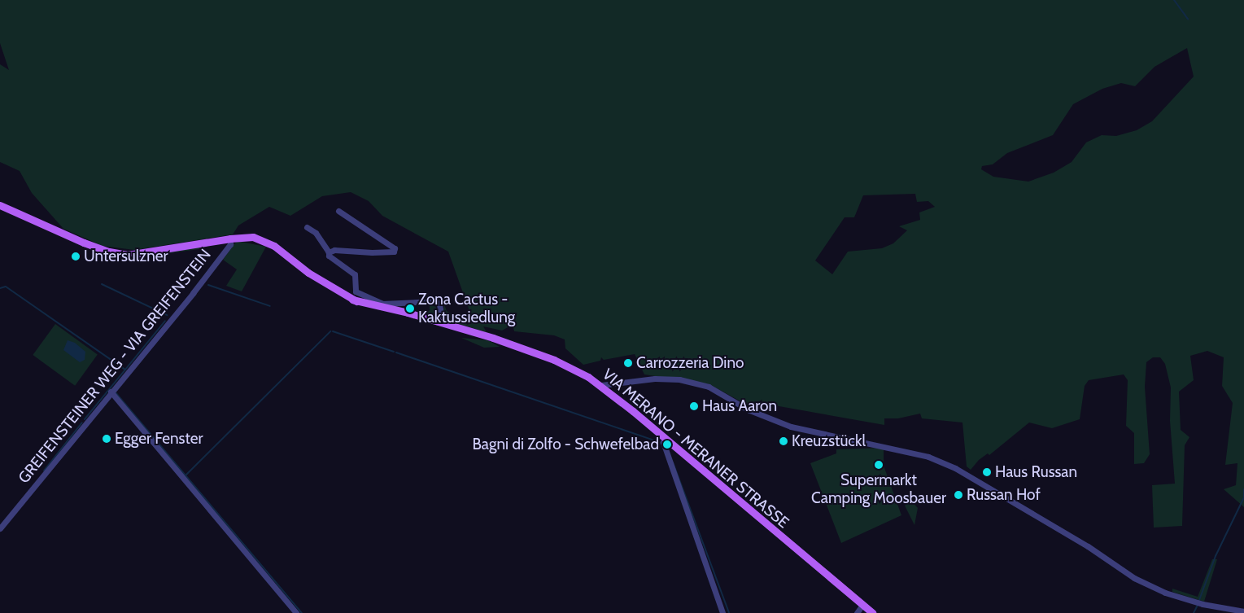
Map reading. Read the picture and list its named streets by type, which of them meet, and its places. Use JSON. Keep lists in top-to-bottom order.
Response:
{
  "streets": {
    "main road": ["VIA MERANO - MERANER STRASSE"],
    "street": ["GREIFENSTEINER WEG - VIA GREIFENSTEIN"]
  },
  "crossings": [
    ["GREIFENSTEINER WEG - VIA GREIFENSTEIN", "VIA MERANO - MERANER STRASSE"]
  ],
  "places": [
    "Untersulzner",
    "Zona Cactus - Kaktussiedlung",
    "Carrozzeria Dino",
    "Haus Aaron",
    "Egger Fenster",
    "Kreuzstückl",
    "Bagni di Zolfo - Schwefelbad",
    "Supermarkt Camping Moosbauer",
    "Haus Russan",
    "Russan Hof"
  ]
}
